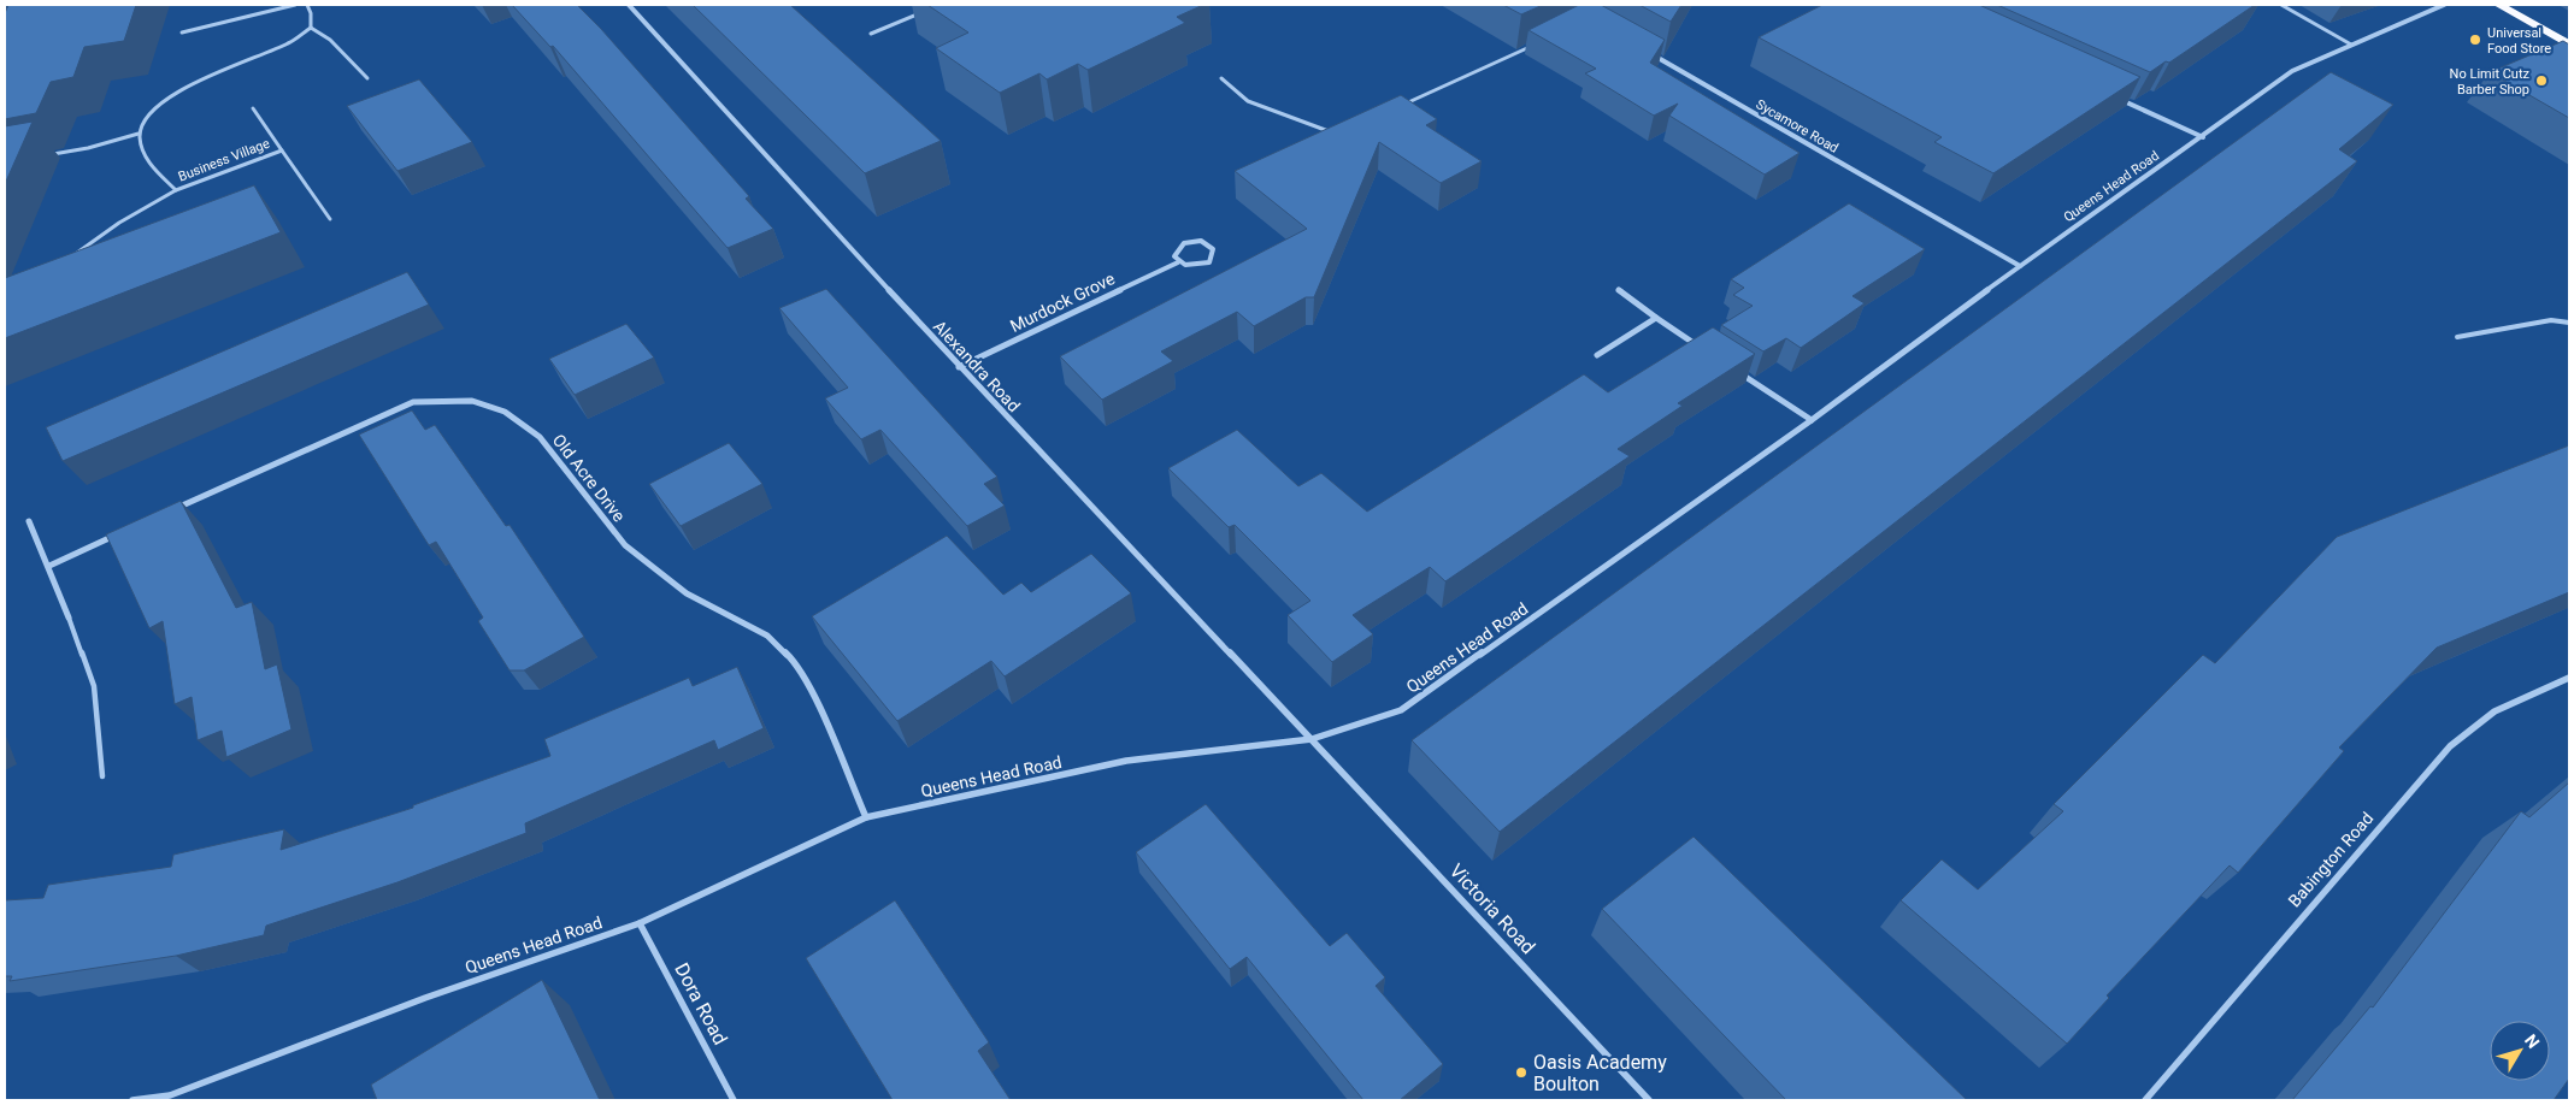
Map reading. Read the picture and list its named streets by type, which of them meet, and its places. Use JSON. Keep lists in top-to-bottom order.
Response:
{
  "streets": {
    "street": [
      "Sycamore Road",
      "Queens Head Road",
      "Murdock Grove",
      "Alexandra Road",
      "Old Acre Drive",
      "Babington Road",
      "Victoria Road",
      "Dora Road"
    ],
    "lane": ["Business Village"]
  },
  "crossings": [
    ["Sycamore Road", "Queens Head Road"],
    ["Queens Head Road", "Alexandra Road"],
    ["Queens Head Road", "Old Acre Drive"],
    ["Queens Head Road", "Victoria Road"],
    ["Queens Head Road", "Dora Road"],
    ["Murdock Grove", "Alexandra Road"],
    ["Alexandra Road", "Victoria Road"]
  ],
  "places": ["Universal Food Store", "No Limit Cutz Barber Shop", "Oasis Academy Boulton"],
  "north": "top right"
}
